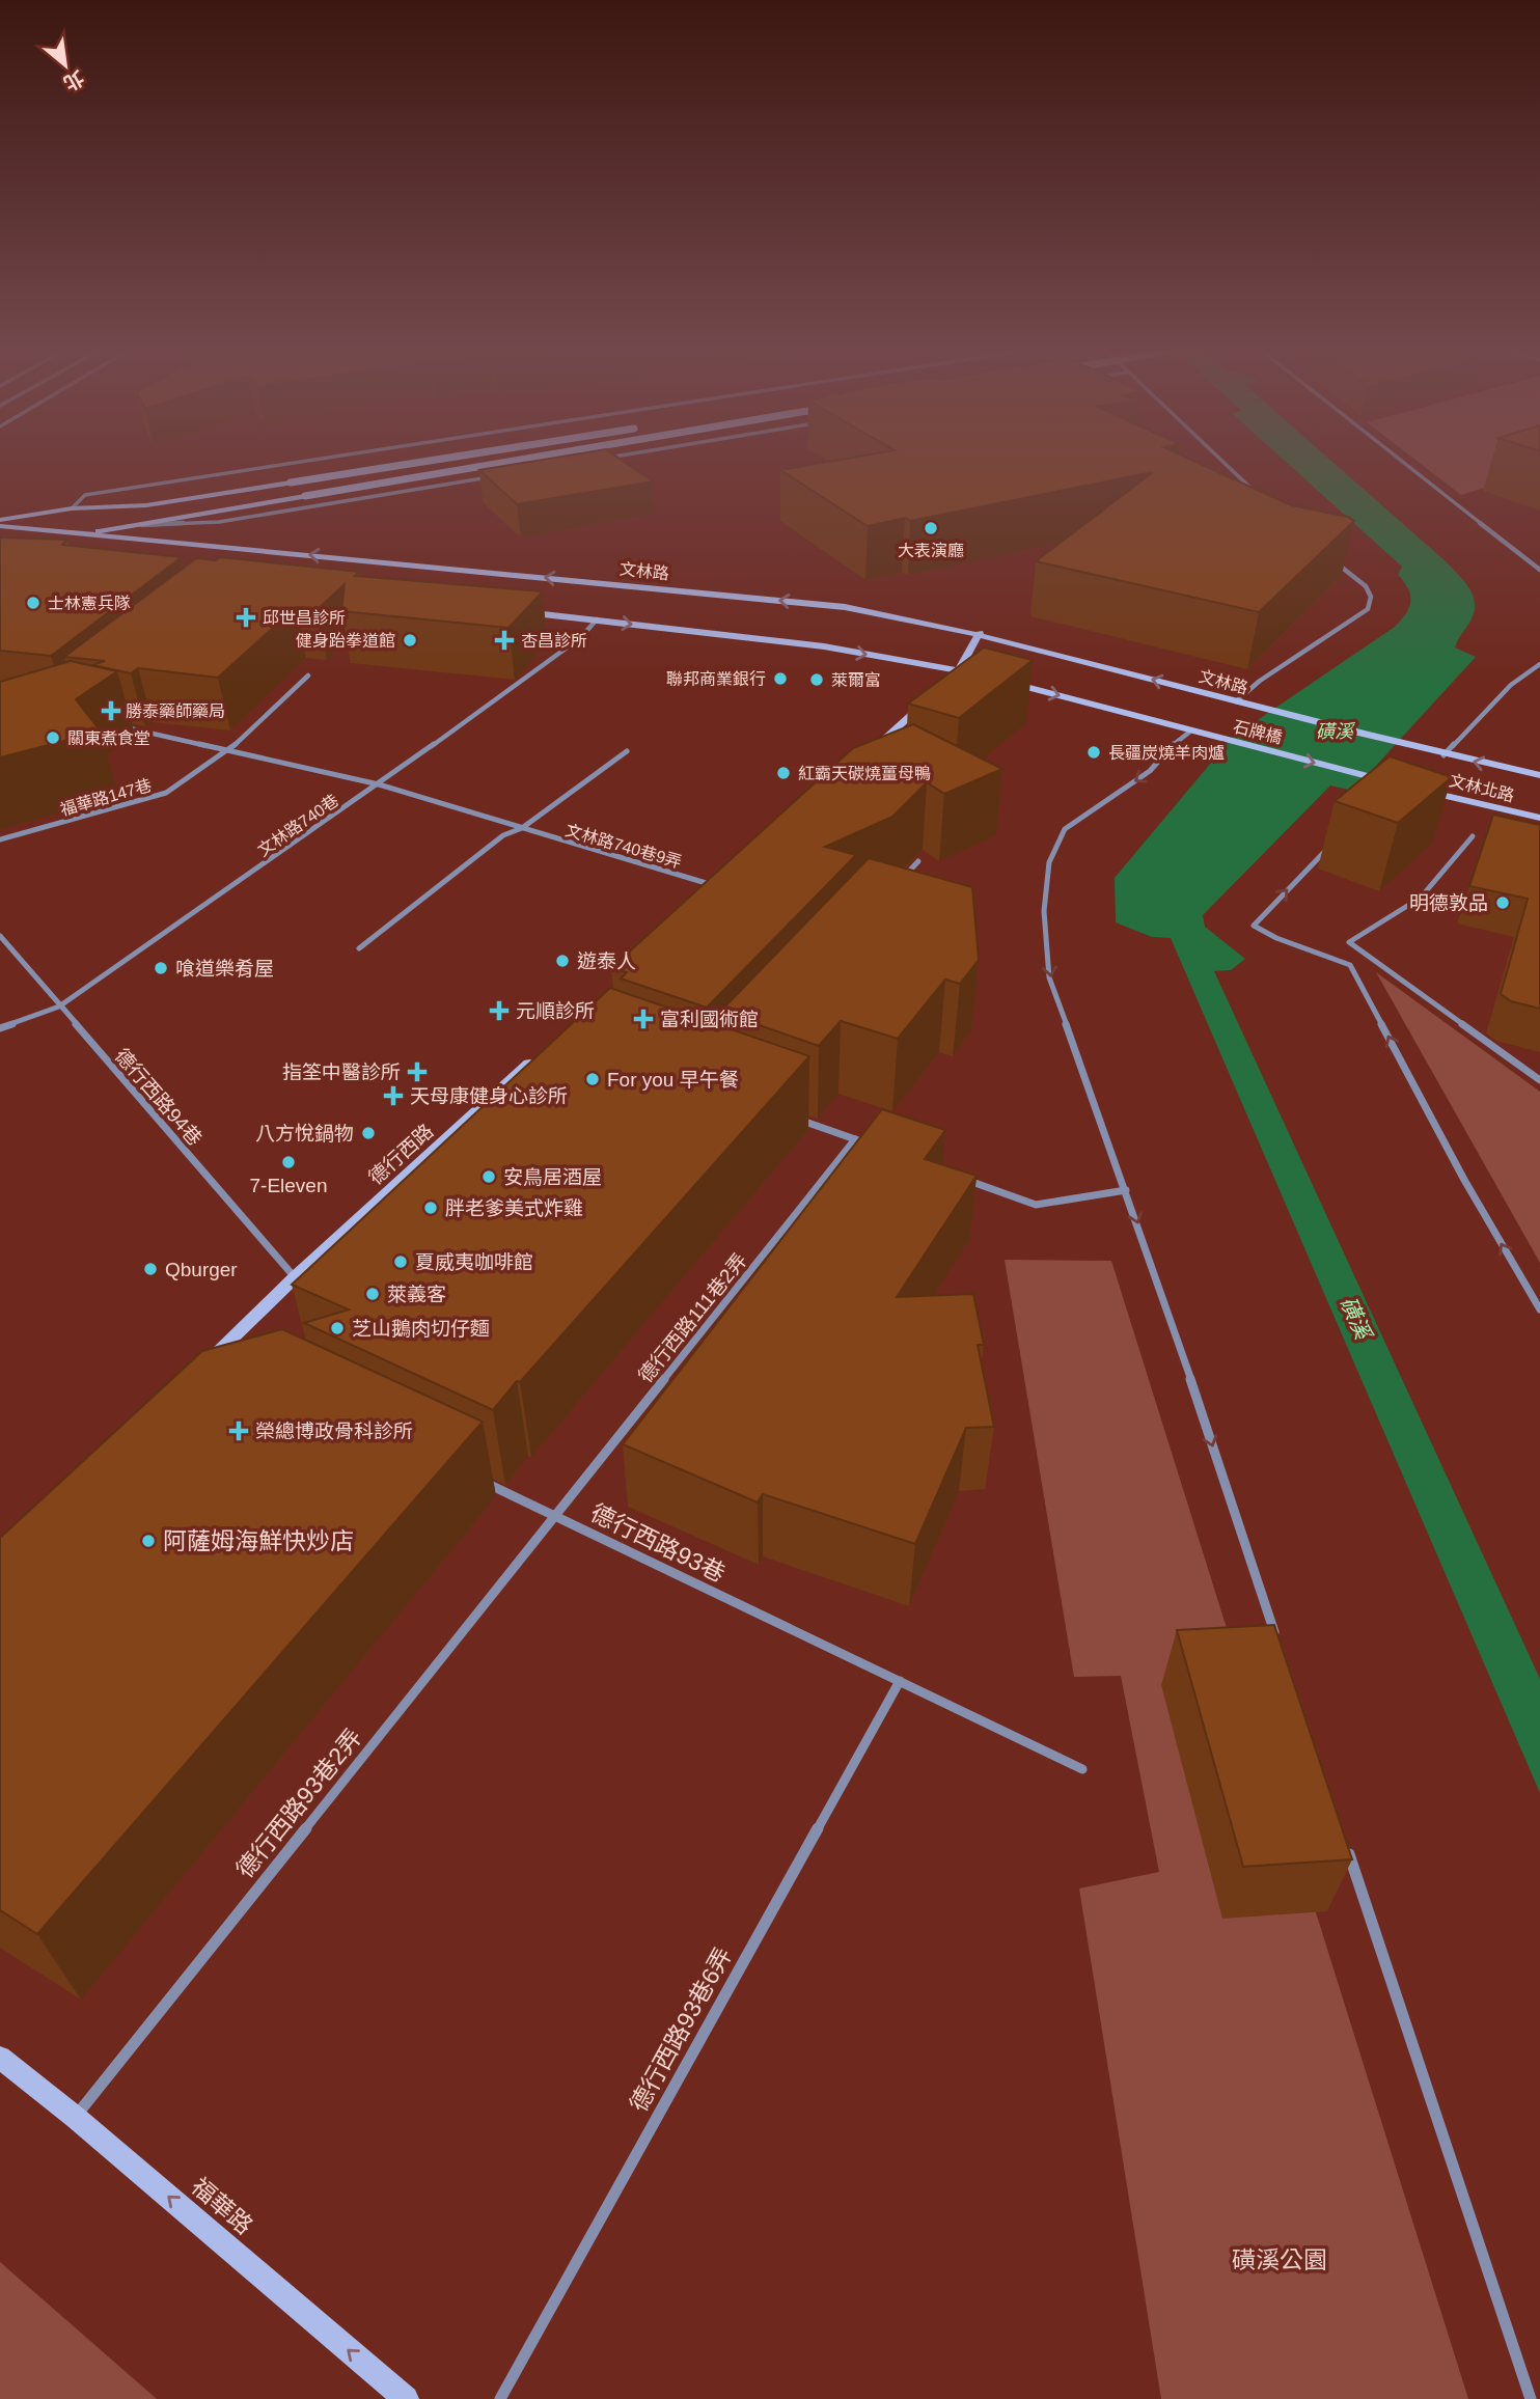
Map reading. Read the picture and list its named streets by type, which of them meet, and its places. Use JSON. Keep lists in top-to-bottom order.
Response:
{
  "streets": {
    "street": [
      "文林路",
      "石牌橋",
      "文林北路",
      "福華路147巷",
      "文林路740巷",
      "文林路740巷9弄",
      "德行西路94巷",
      "德行西路",
      "德行西路111巷2弄",
      "德行西路93巷",
      "德行西路93巷2弄",
      "德行西路93巷6弄",
      "福華路"
    ]
  },
  "crossings": [
    ["文林路", "石牌橋"],
    ["石牌橋", "文林北路"],
    ["福華路147巷", "文林路740巷9弄"],
    ["文林路740巷", "文林路740巷9弄"],
    ["文林路740巷", "德行西路94巷"],
    ["德行西路94巷", "德行西路"],
    ["德行西路111巷2弄", "德行西路93巷"],
    ["德行西路111巷2弄", "德行西路93巷2弄"],
    ["德行西路93巷", "德行西路93巷2弄"],
    ["德行西路93巷", "德行西路93巷6弄"],
    ["德行西路93巷2弄", "福華路"]
  ],
  "one_way": ["福華路"],
  "water": ["磺溪"],
  "parks": ["磺溪公園"],
  "places": {
    "other": [
      "大表演廳",
      "士林憲兵隊",
      "健身跆拳道館",
      "聯邦商業銀行",
      "萊爾富",
      "關東煮食堂",
      "長疆炭燒羊肉爐",
      "紅霸天碳燒薑母鴨",
      "明德敦品",
      "遊泰人",
      "喰道樂肴屋",
      "For you 早午餐",
      "八方悅鍋物",
      "7-Eleven",
      "安鳥居酒屋",
      "胖老爹美式炸雞",
      "夏威夷咖啡館",
      "Qburger",
      "萊義客",
      "芝山鵝肉切仔麵",
      "阿薩姆海鮮快炒店"
    ],
    "health": [
      "邱世昌診所",
      "杏昌診所",
      "勝泰藥師藥局",
      "元順診所",
      "富利國術館",
      "指筌中醫診所",
      "天母康健身心診所",
      "榮總博政骨科診所"
    ]
  },
  "north": "bottom right"
}
